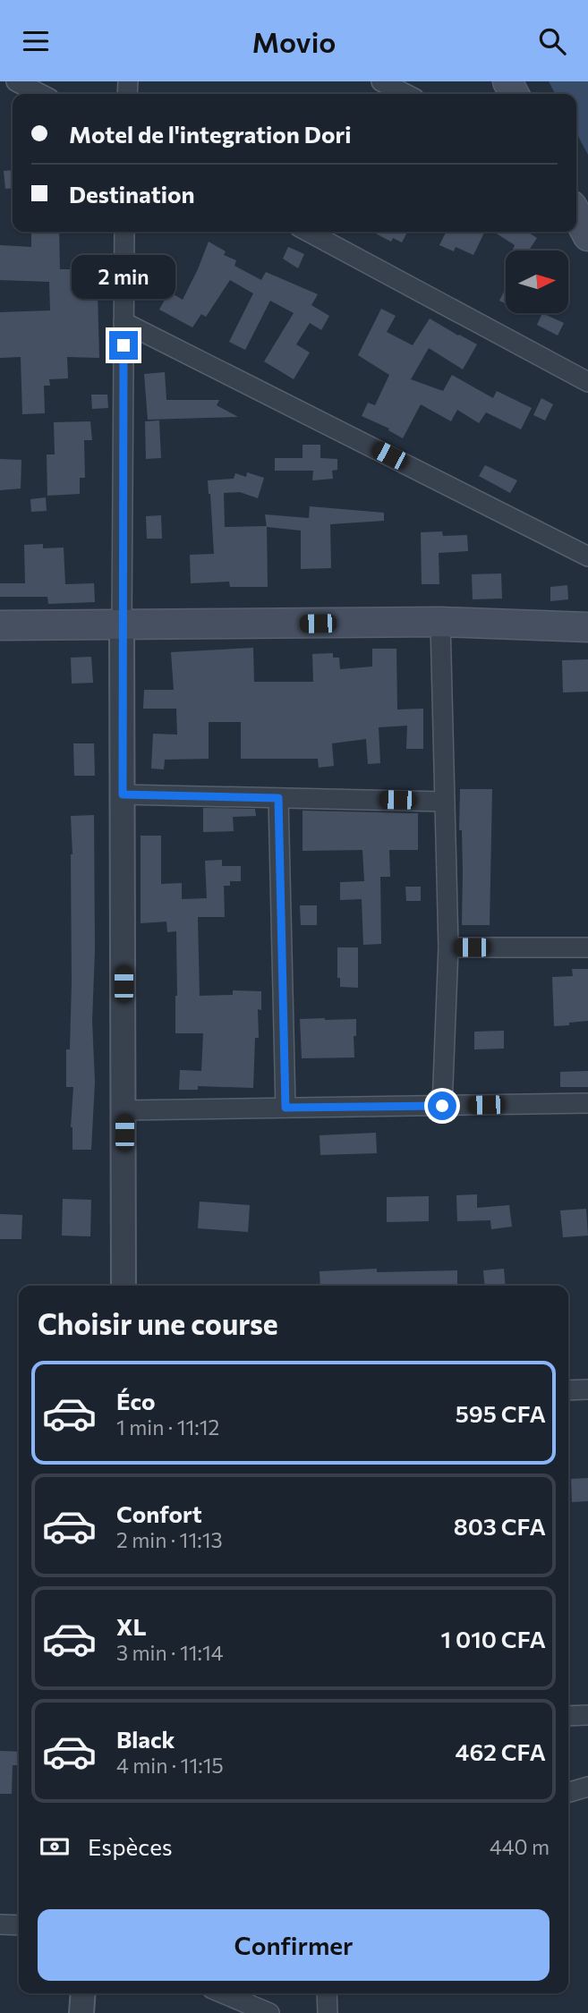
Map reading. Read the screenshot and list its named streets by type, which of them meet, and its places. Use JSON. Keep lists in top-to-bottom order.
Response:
{
  "north": "right",
  "page": {
    "header": "Movio",
    "banner": ["Motel de l'integration Dori", "Destination"],
    "bubble": "2 min",
    "heading": "Choisir une course",
    "list": [
      {
        "name": "Éco",
        "note": "1 min · 11:12",
        "value": "595 CFA"
      },
      {
        "name": "Confort",
        "note": "2 min · 11:13",
        "value": "803 CFA"
      },
      {
        "name": "XL",
        "note": "3 min · 11:14",
        "value": "1 010 CFA"
      },
      {
        "name": "Black",
        "note": "4 min · 11:15",
        "value": "462 CFA"
      }
    ],
    "pay": ["Espèces", "440 m"],
    "buttons": "Confirmer"
  }
}
